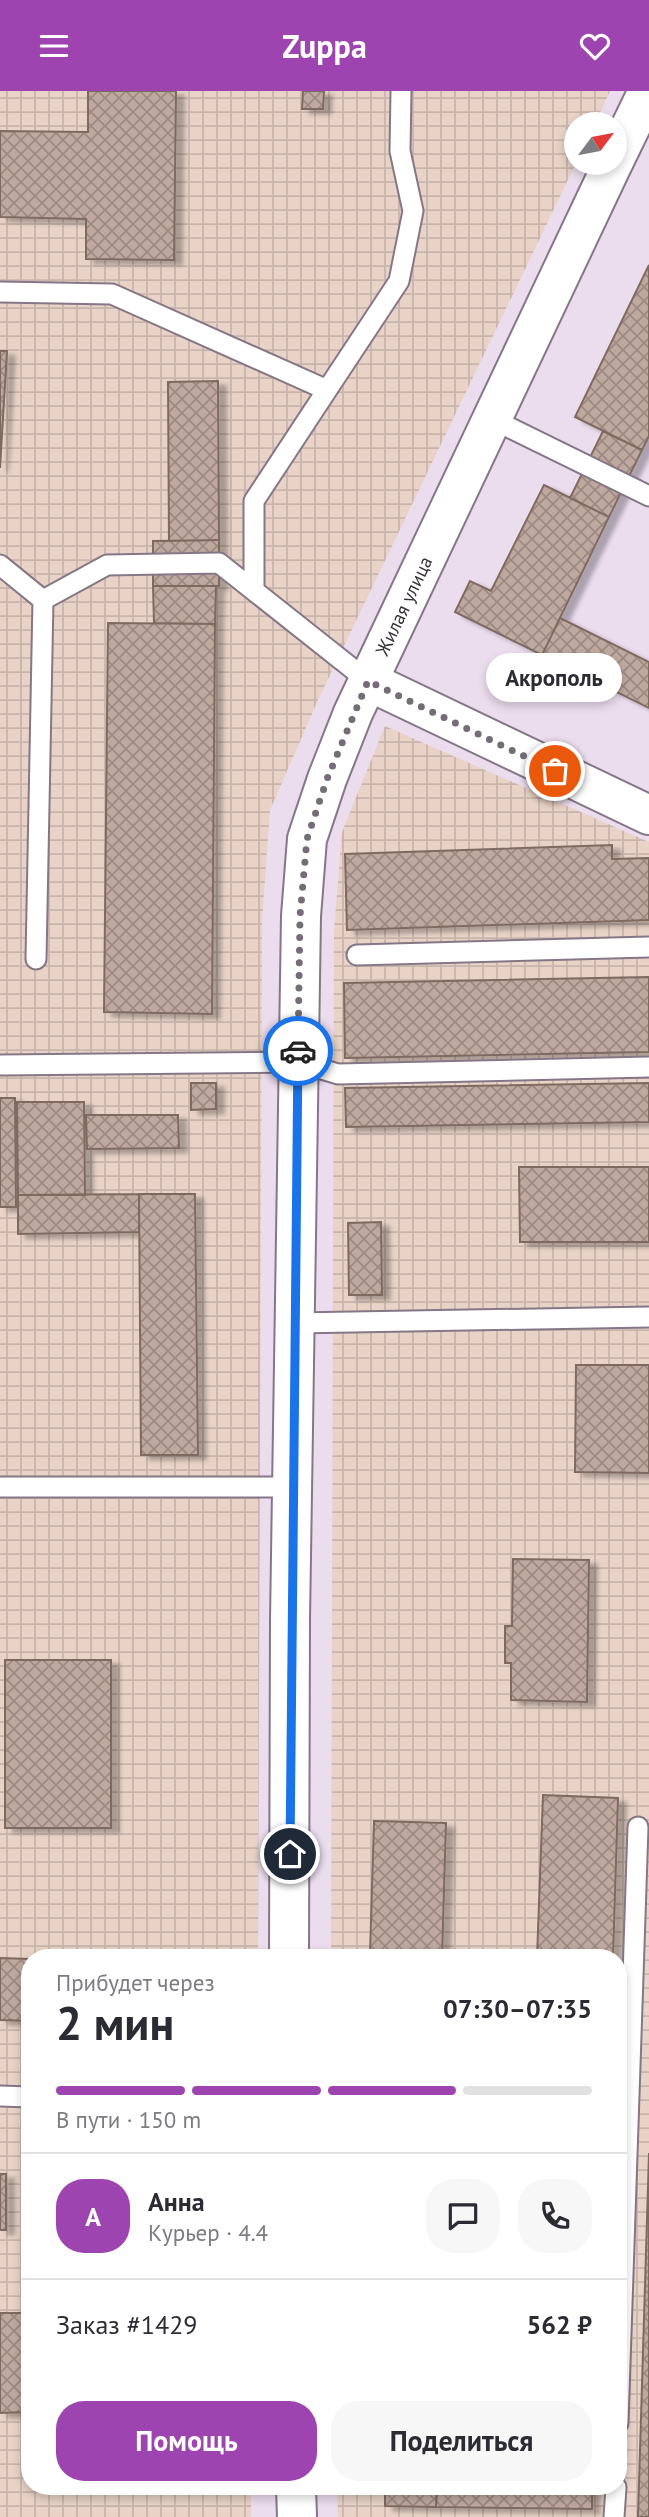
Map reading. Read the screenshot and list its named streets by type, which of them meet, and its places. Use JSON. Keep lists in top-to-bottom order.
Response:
{
  "streets": {
    "main road": ["Жилая улица"]
  },
  "places": ["Акрополь"],
  "north": "top right",
  "page": {
    "header": "Zuppa",
    "bubble": "Акрополь",
    "heading": ["2 мин", "Прибудет через", "07:30–07:35"],
    "panel": [
      "Анна",
      "Курьер · 4.4",
      "Заказ #1429",
      "562 ₽"
    ],
    "bar": "В пути · 150 m",
    "round": "А",
    "buttons": ["Помощь", "Поделиться"]
  }
}
